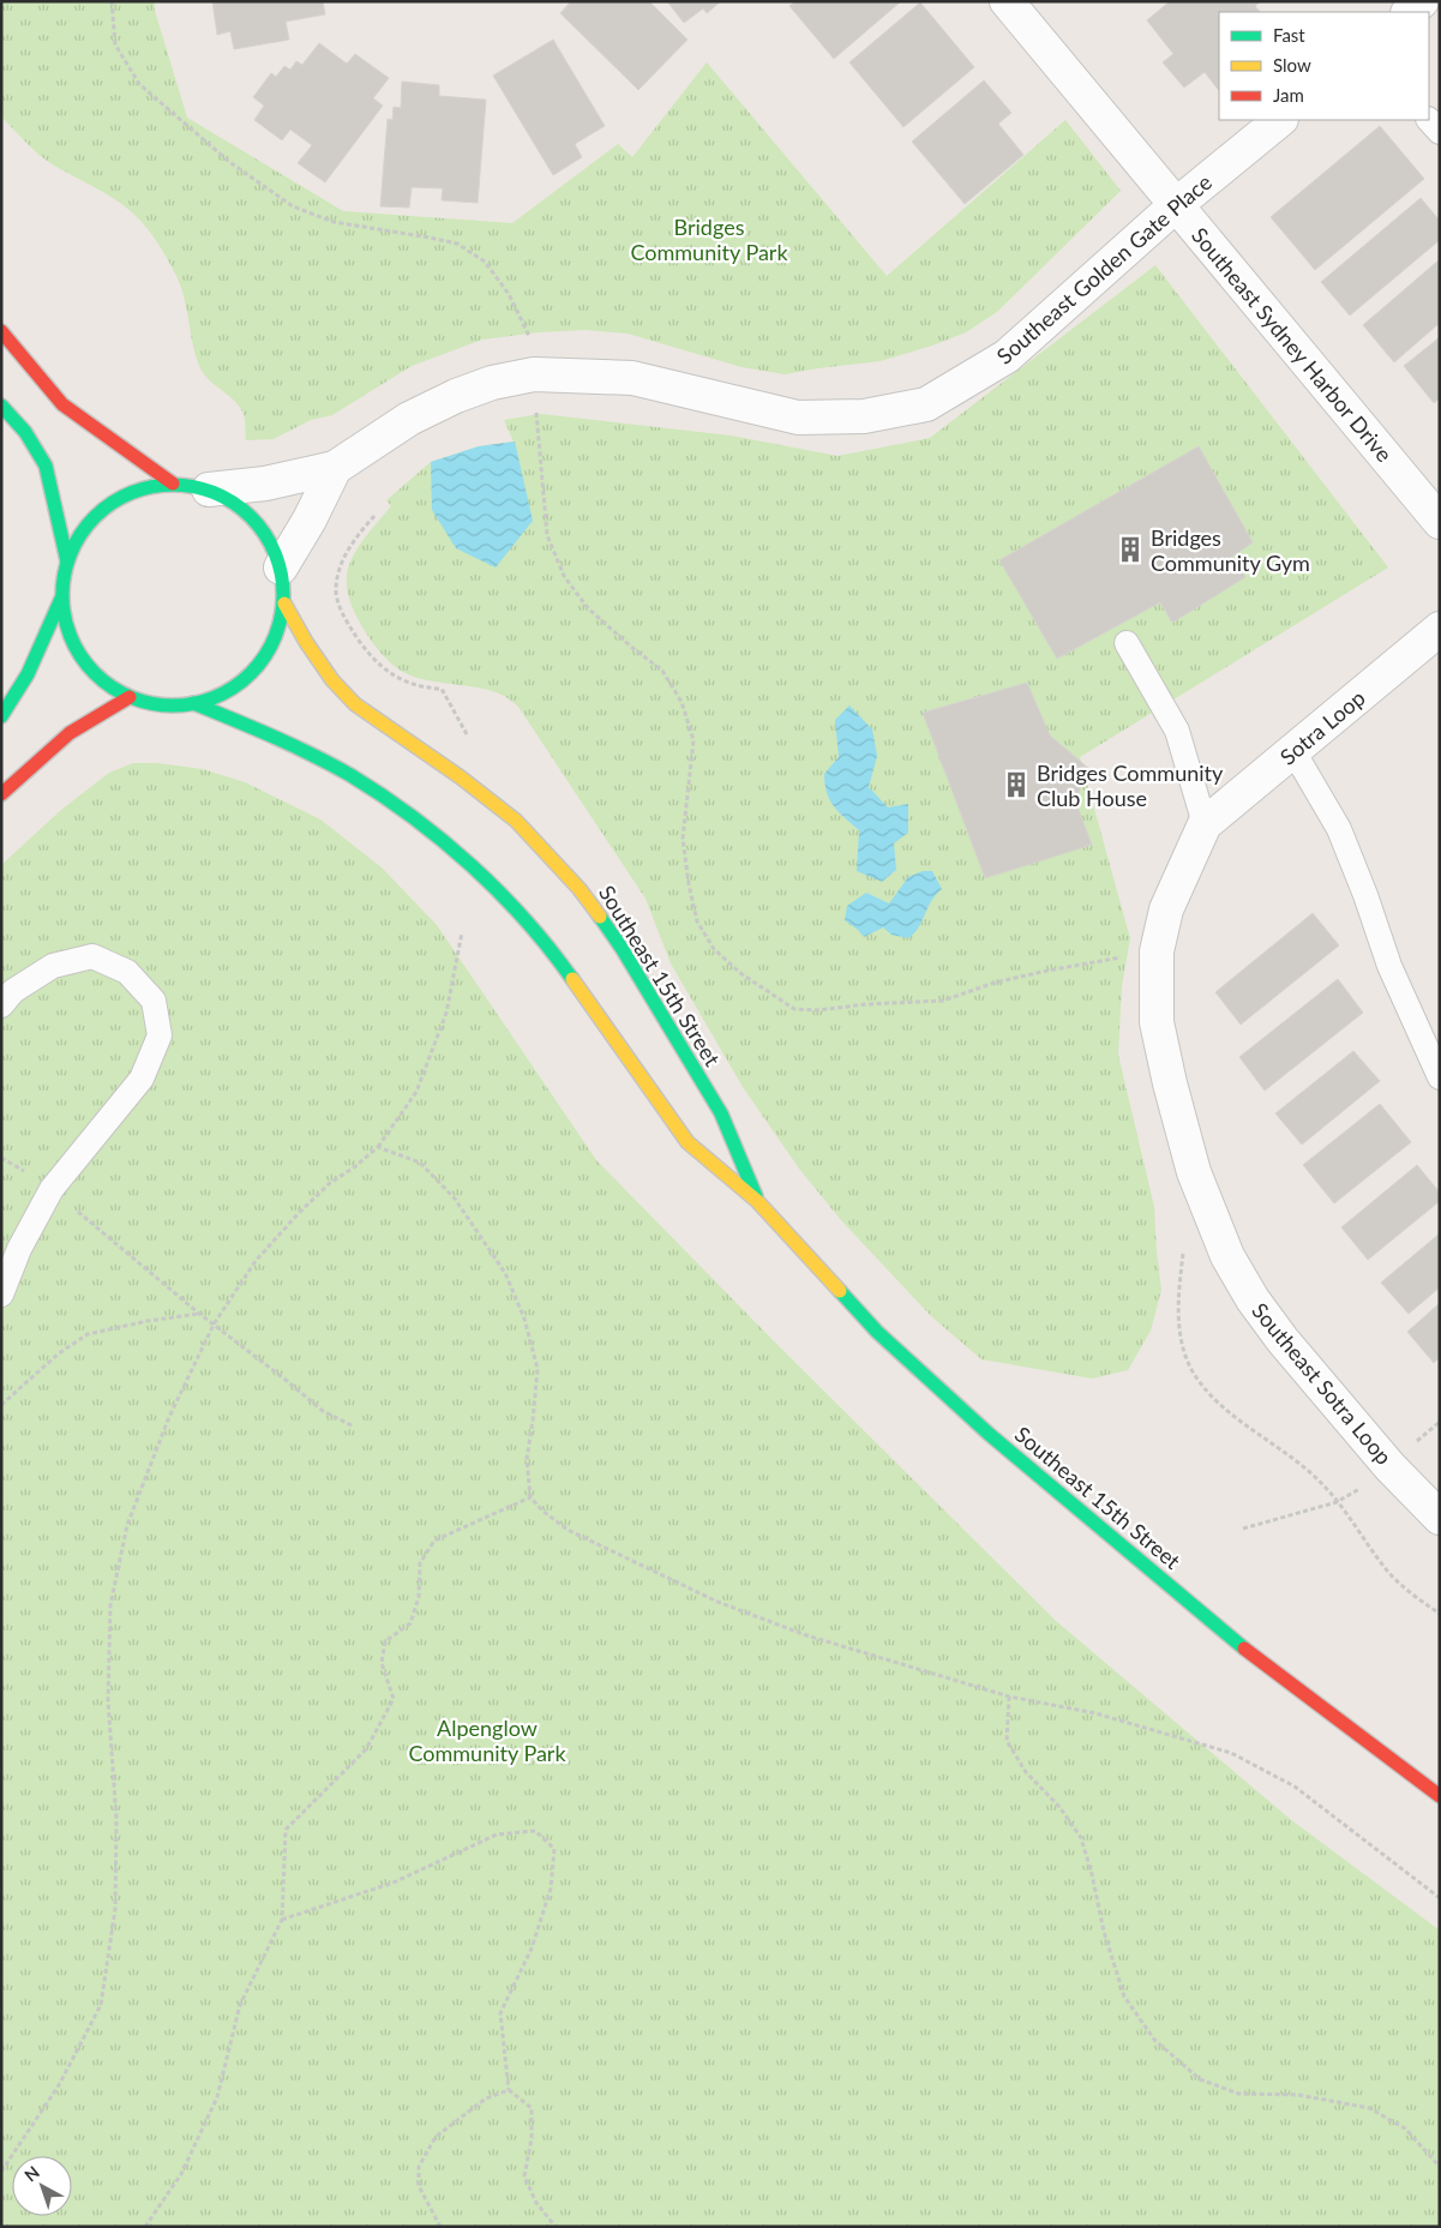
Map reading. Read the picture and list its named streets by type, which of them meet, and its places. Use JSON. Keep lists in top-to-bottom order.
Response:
{
  "streets": {
    "main road": ["Southeast 15th Street"],
    "street": [
      "Southeast Golden Gate Place",
      "Southeast Sydney Harbor Drive",
      "Sotra Loop",
      "Southeast Sotra Loop"
    ]
  },
  "crossings": [
    ["Southeast Golden Gate Place", "Southeast Sydney Harbor Drive"],
    ["Sotra Loop", "Southeast Sotra Loop"]
  ],
  "parks": ["Bridges Community Park", "Alpenglow Community Park"],
  "places": {
    "building": ["Bridges Community Gym", "Bridges Community Club House"]
  },
  "legend": ["Fast", "Slow", "Jam"],
  "north": "top left"
}
